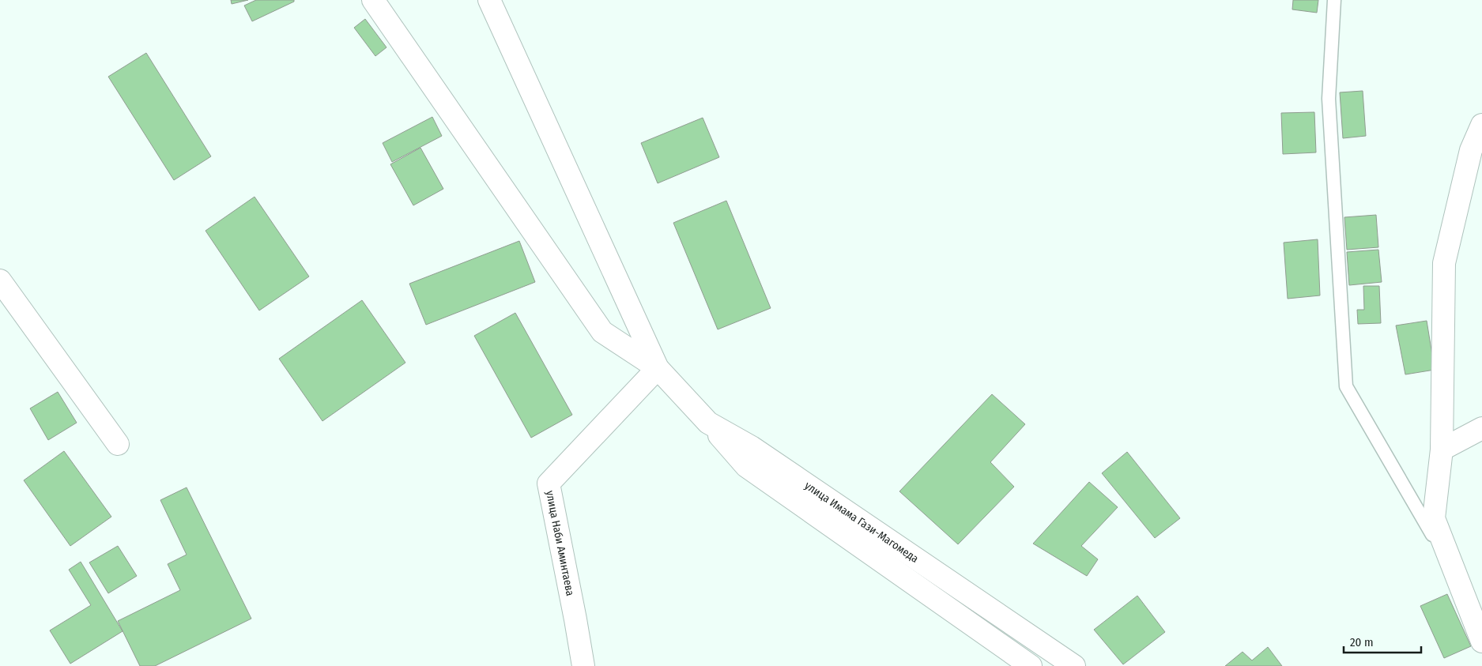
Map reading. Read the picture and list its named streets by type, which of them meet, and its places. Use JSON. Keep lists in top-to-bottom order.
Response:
{
  "streets": {
    "street": ["улица Имама Гази-Магомеда", "улица Наби Аминтаева"]
  },
  "crossings": [
    ["улица Имама Гази-Магомеда", "улица Наби Аминтаева"]
  ],
  "scale_bar": "20 m"
}
